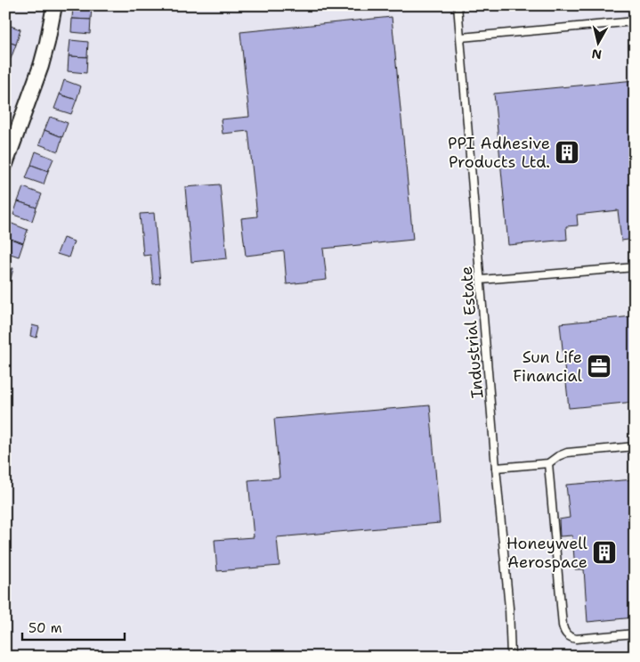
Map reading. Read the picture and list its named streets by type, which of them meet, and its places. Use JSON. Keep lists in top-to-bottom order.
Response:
{
  "streets": {
    "lane": ["Industrial Estate"]
  },
  "places": {
    "building": ["PPI Adhesive Products Ltd.", "Honeywell Aerospace"],
    "office": ["Sun Life Financial"]
  },
  "scale_bar": "50 m",
  "north": "bottom"
}
